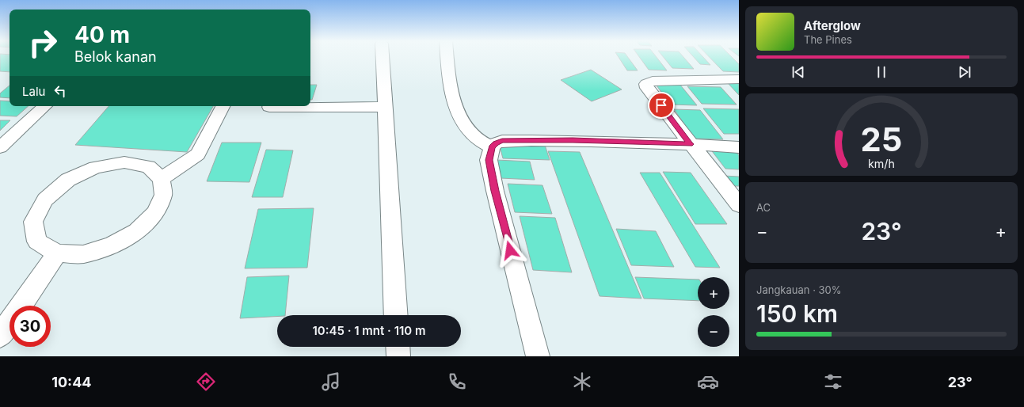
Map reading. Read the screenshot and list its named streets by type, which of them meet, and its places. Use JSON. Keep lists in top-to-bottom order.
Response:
{
  "page": {
    "turn": ["40 m", "Belok kanan"],
    "song": ["Afterglow", "The Pines"],
    "then": "Lalu",
    "tile": [
      "AC",
      ["Jangkauan · 30%", "150 km"]
    ],
    "heat": ["−", "23°", "+"],
    "map_buttons": ["+", "−"],
    "limit": "30",
    "trip": "10:45 · 1 mnt · 110 m",
    "tabs": ["10:44", "23°"],
    "gauge": ["25", "km/h"]
  }
}
